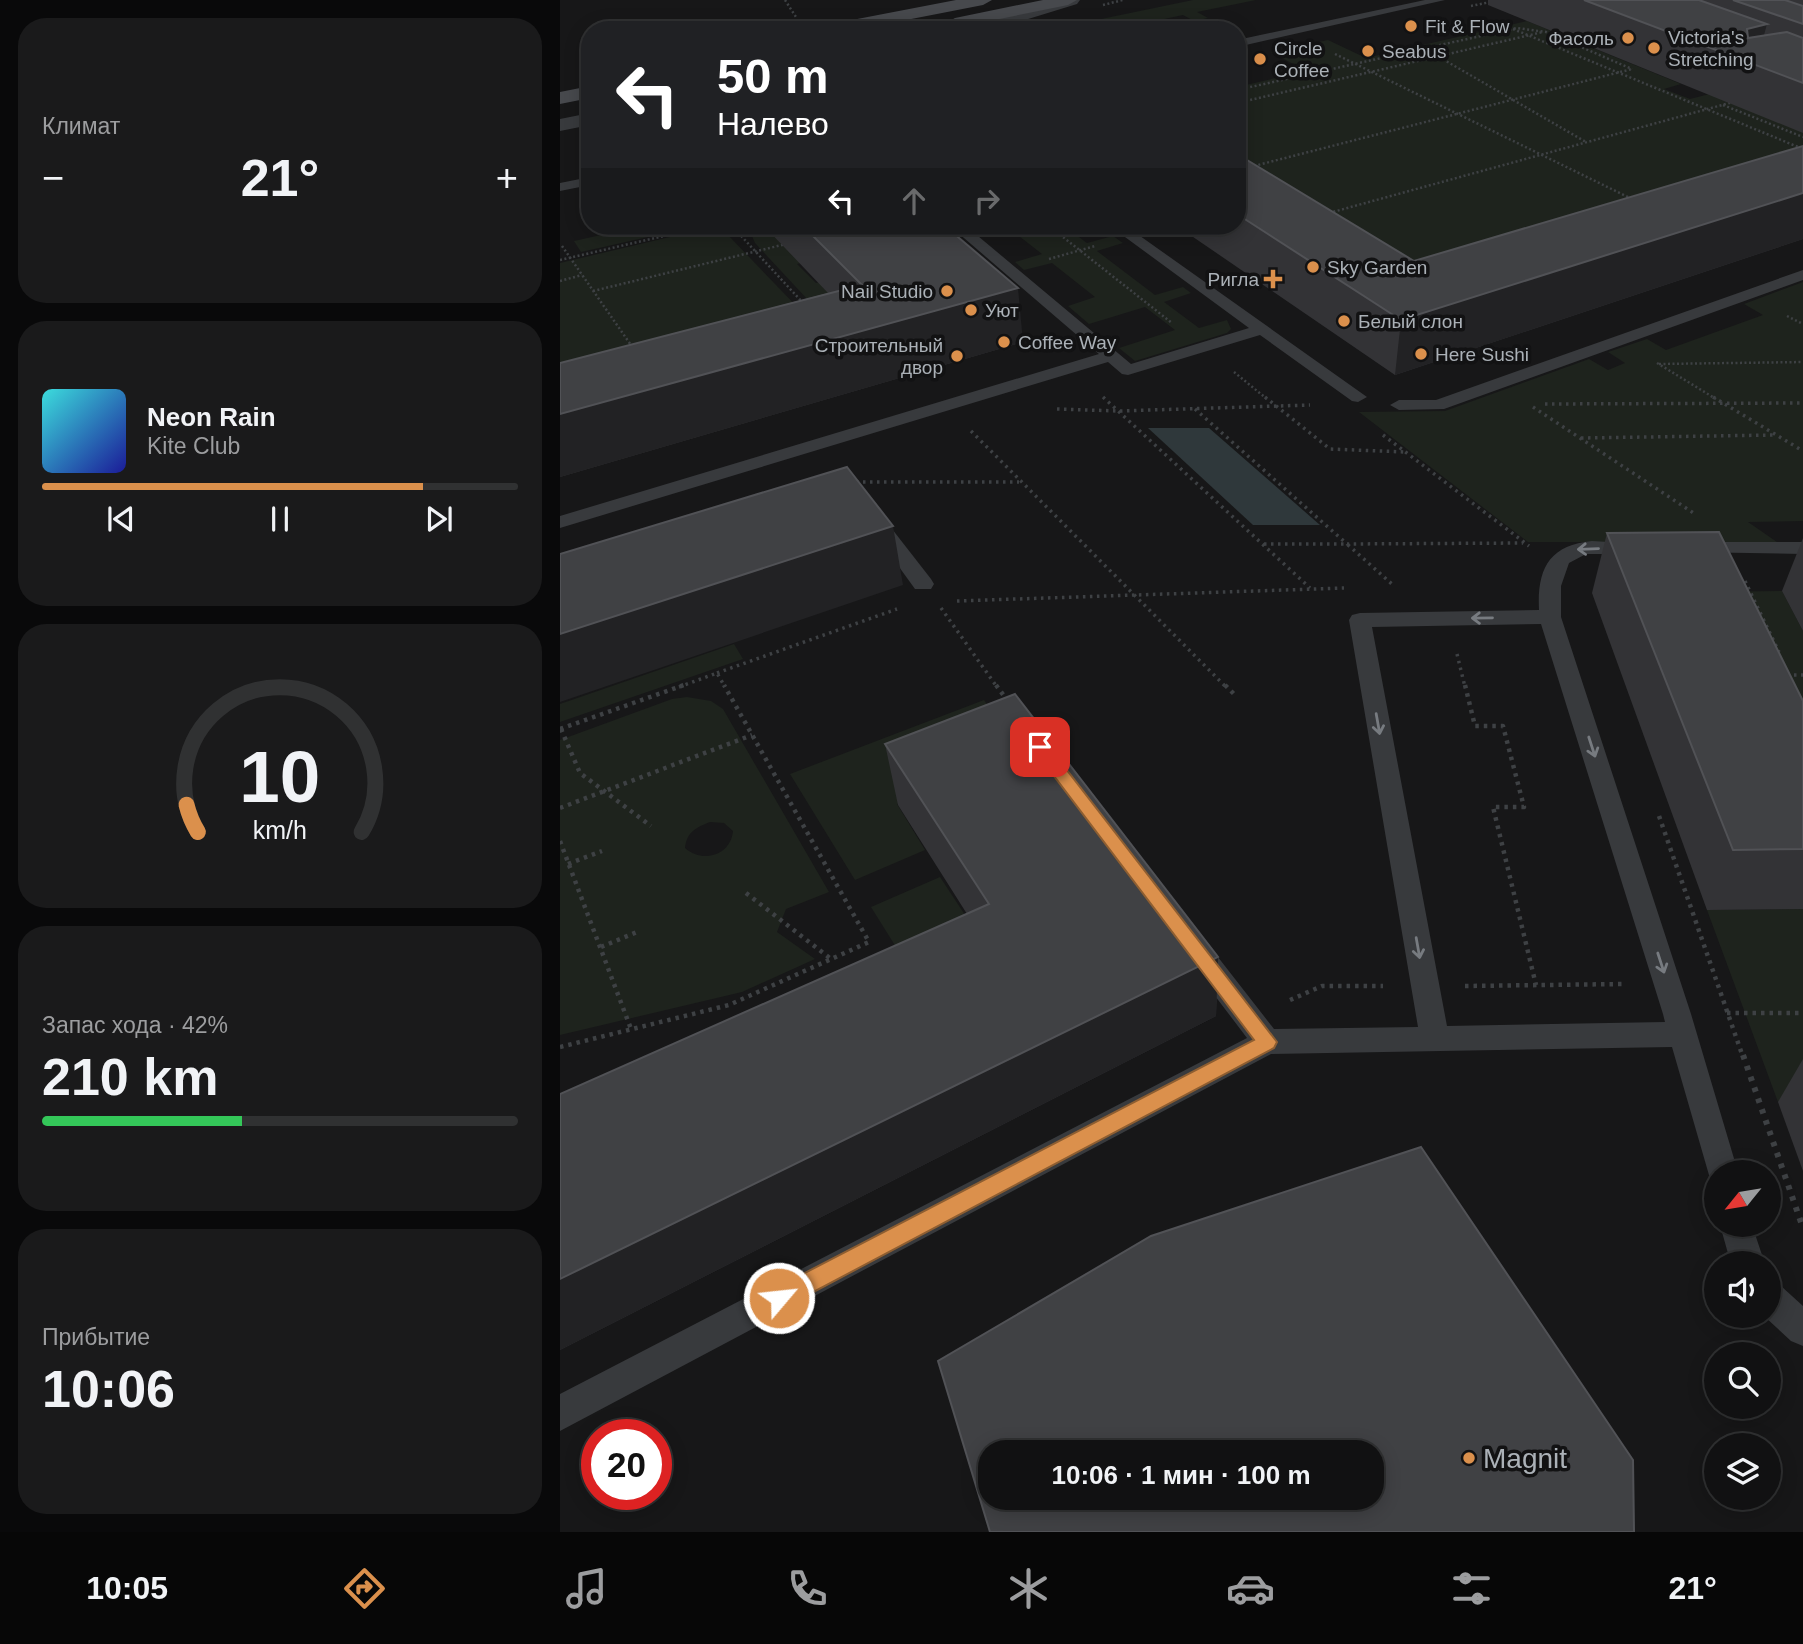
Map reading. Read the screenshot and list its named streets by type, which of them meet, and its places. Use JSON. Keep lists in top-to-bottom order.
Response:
{
  "places": {
    "other": [
      "Fit & Flow",
      "Фасоль",
      "Victoria's Stretching",
      "Seabus",
      "Circle Coffee",
      "Sky Garden",
      "Nail Studio",
      "Уют",
      "Белый слон",
      "Coffee Way",
      "Here Sushi",
      "Строительный двор",
      "Magnit"
    ],
    "health": ["Ригла"]
  },
  "north": "bottom left",
  "page": {
    "tile": [
      "Климат",
      ["Запас хода · 42%", "210 km"],
      ["Прибытие", "10:06"]
    ],
    "turn": ["50 m", "Налево"],
    "heat": ["−", "21°", "+"],
    "song": ["Neon Rain", "Kite Club"],
    "limit": "20",
    "trip": "10:06 · 1 мин · 100 m",
    "tabs": ["10:05", "21°"],
    "gauge": ["10", "km/h"]
  }
}
